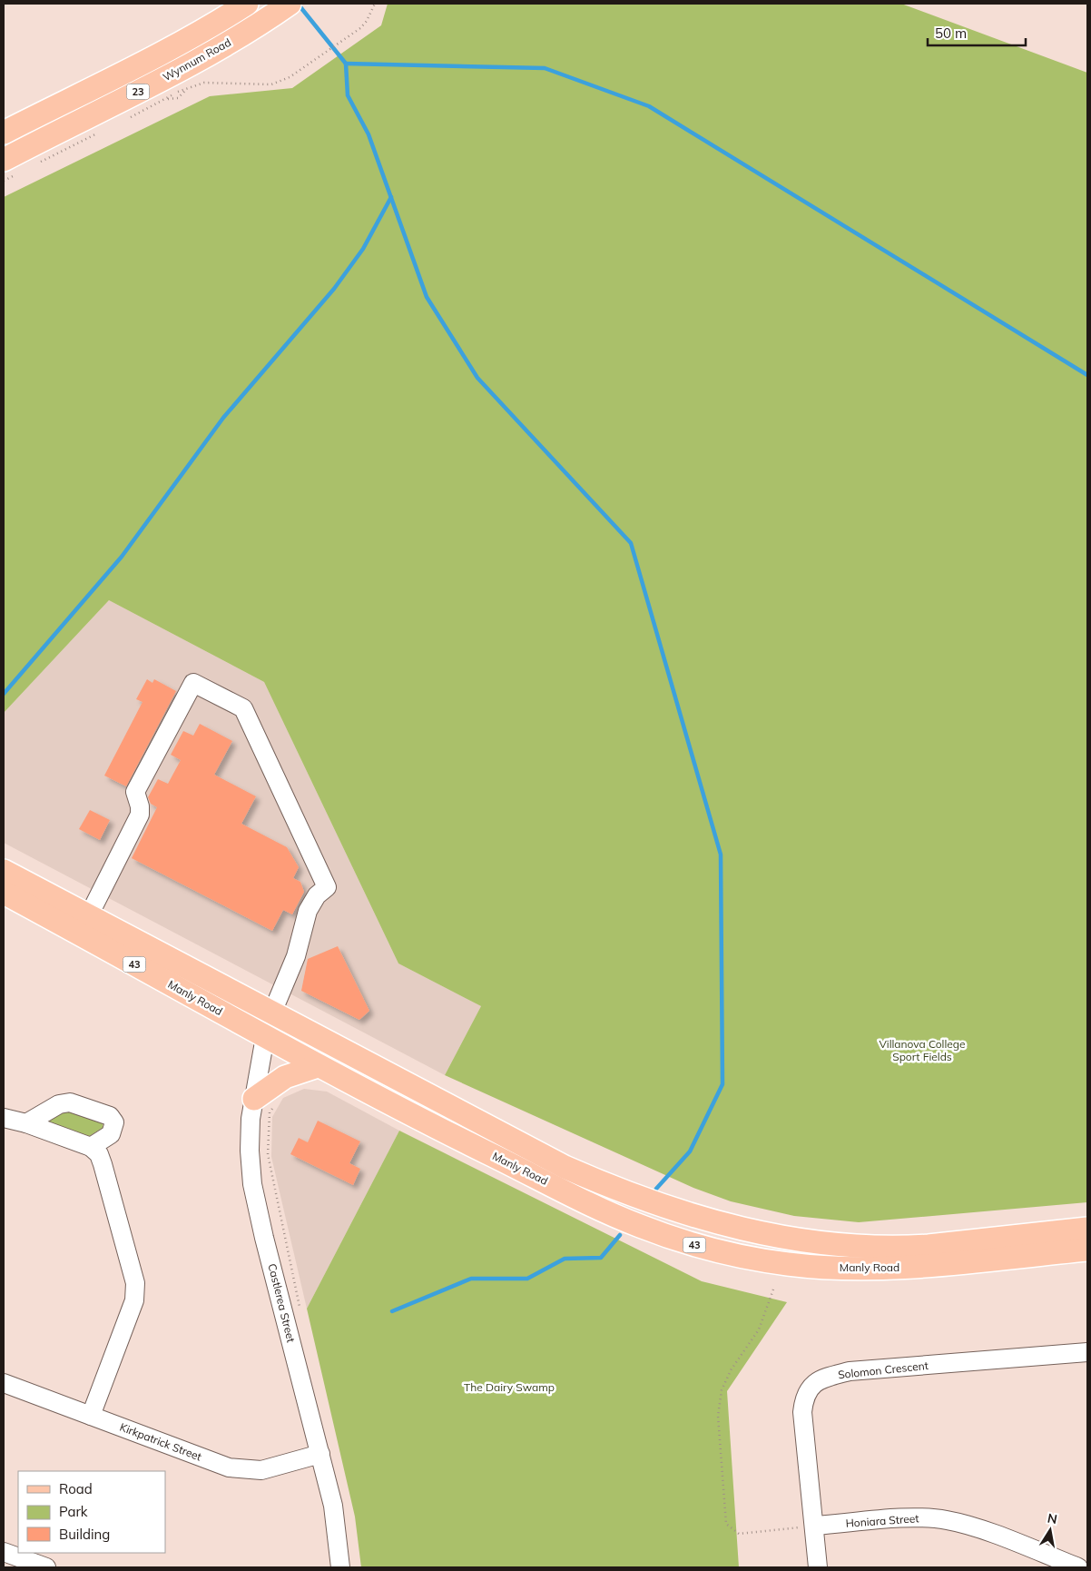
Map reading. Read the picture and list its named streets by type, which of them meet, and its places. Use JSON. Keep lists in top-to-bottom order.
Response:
{
  "streets": {
    "main road": [
      "Wynnum Road",
      "23",
      "43",
      "Manly Road"
    ],
    "street": [
      "Castlerea Street",
      "Solomon Crescent",
      "Kirkpatrick Street",
      "Honiara Street"
    ]
  },
  "crossings": [
    ["Manly Road", "Castlerea Street"],
    ["Castlerea Street", "Kirkpatrick Street"],
    ["Solomon Crescent", "Honiara Street"]
  ],
  "parks": ["Villanova College Sport Fields", "The Dairy Swamp"],
  "legend": ["Road", "Park", "Building"],
  "scale_bar": "50 m",
  "north": "top"
}
